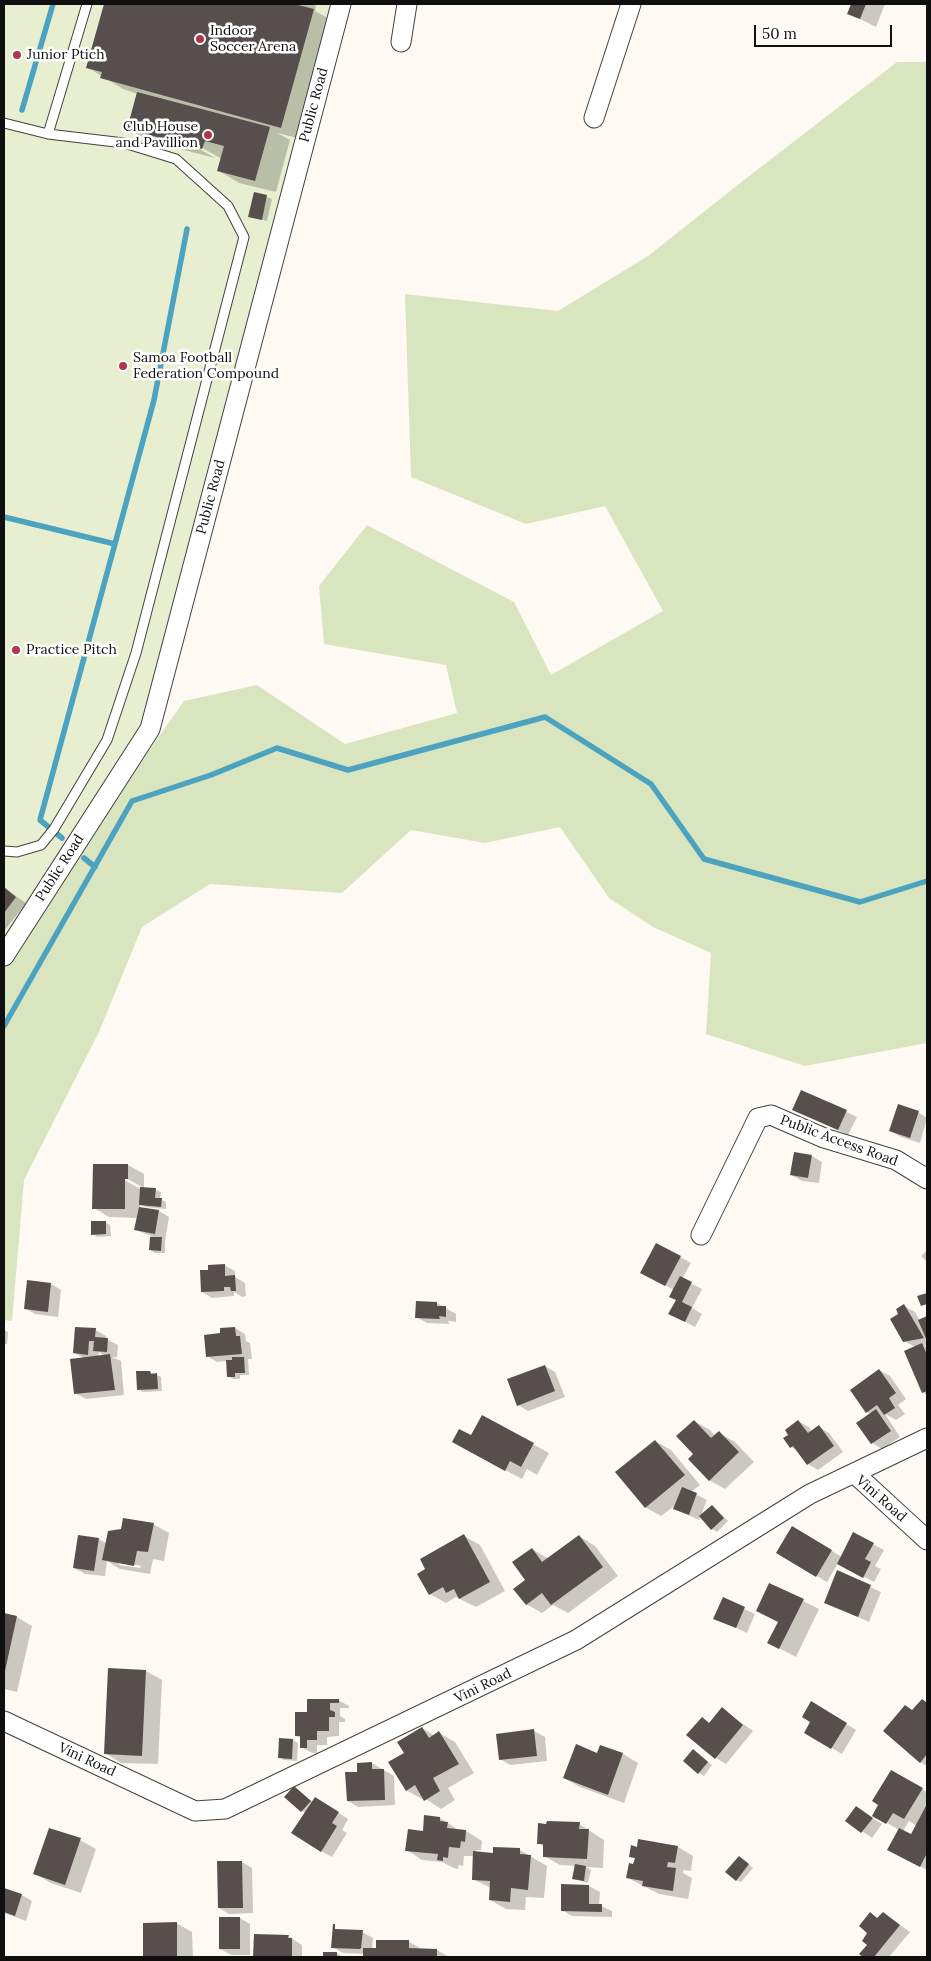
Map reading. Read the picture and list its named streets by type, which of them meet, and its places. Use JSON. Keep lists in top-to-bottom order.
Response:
{
  "streets": {
    "street": ["Public Road", "Public Access Road", "Vini Road"]
  },
  "places": [
    "Indoor Soccer Arena",
    "Junior Ptich",
    "Club House and Pavillion",
    "Samoa Football Federation Compound",
    "Practice Pitch"
  ],
  "scale_bar": "50 m"
}
